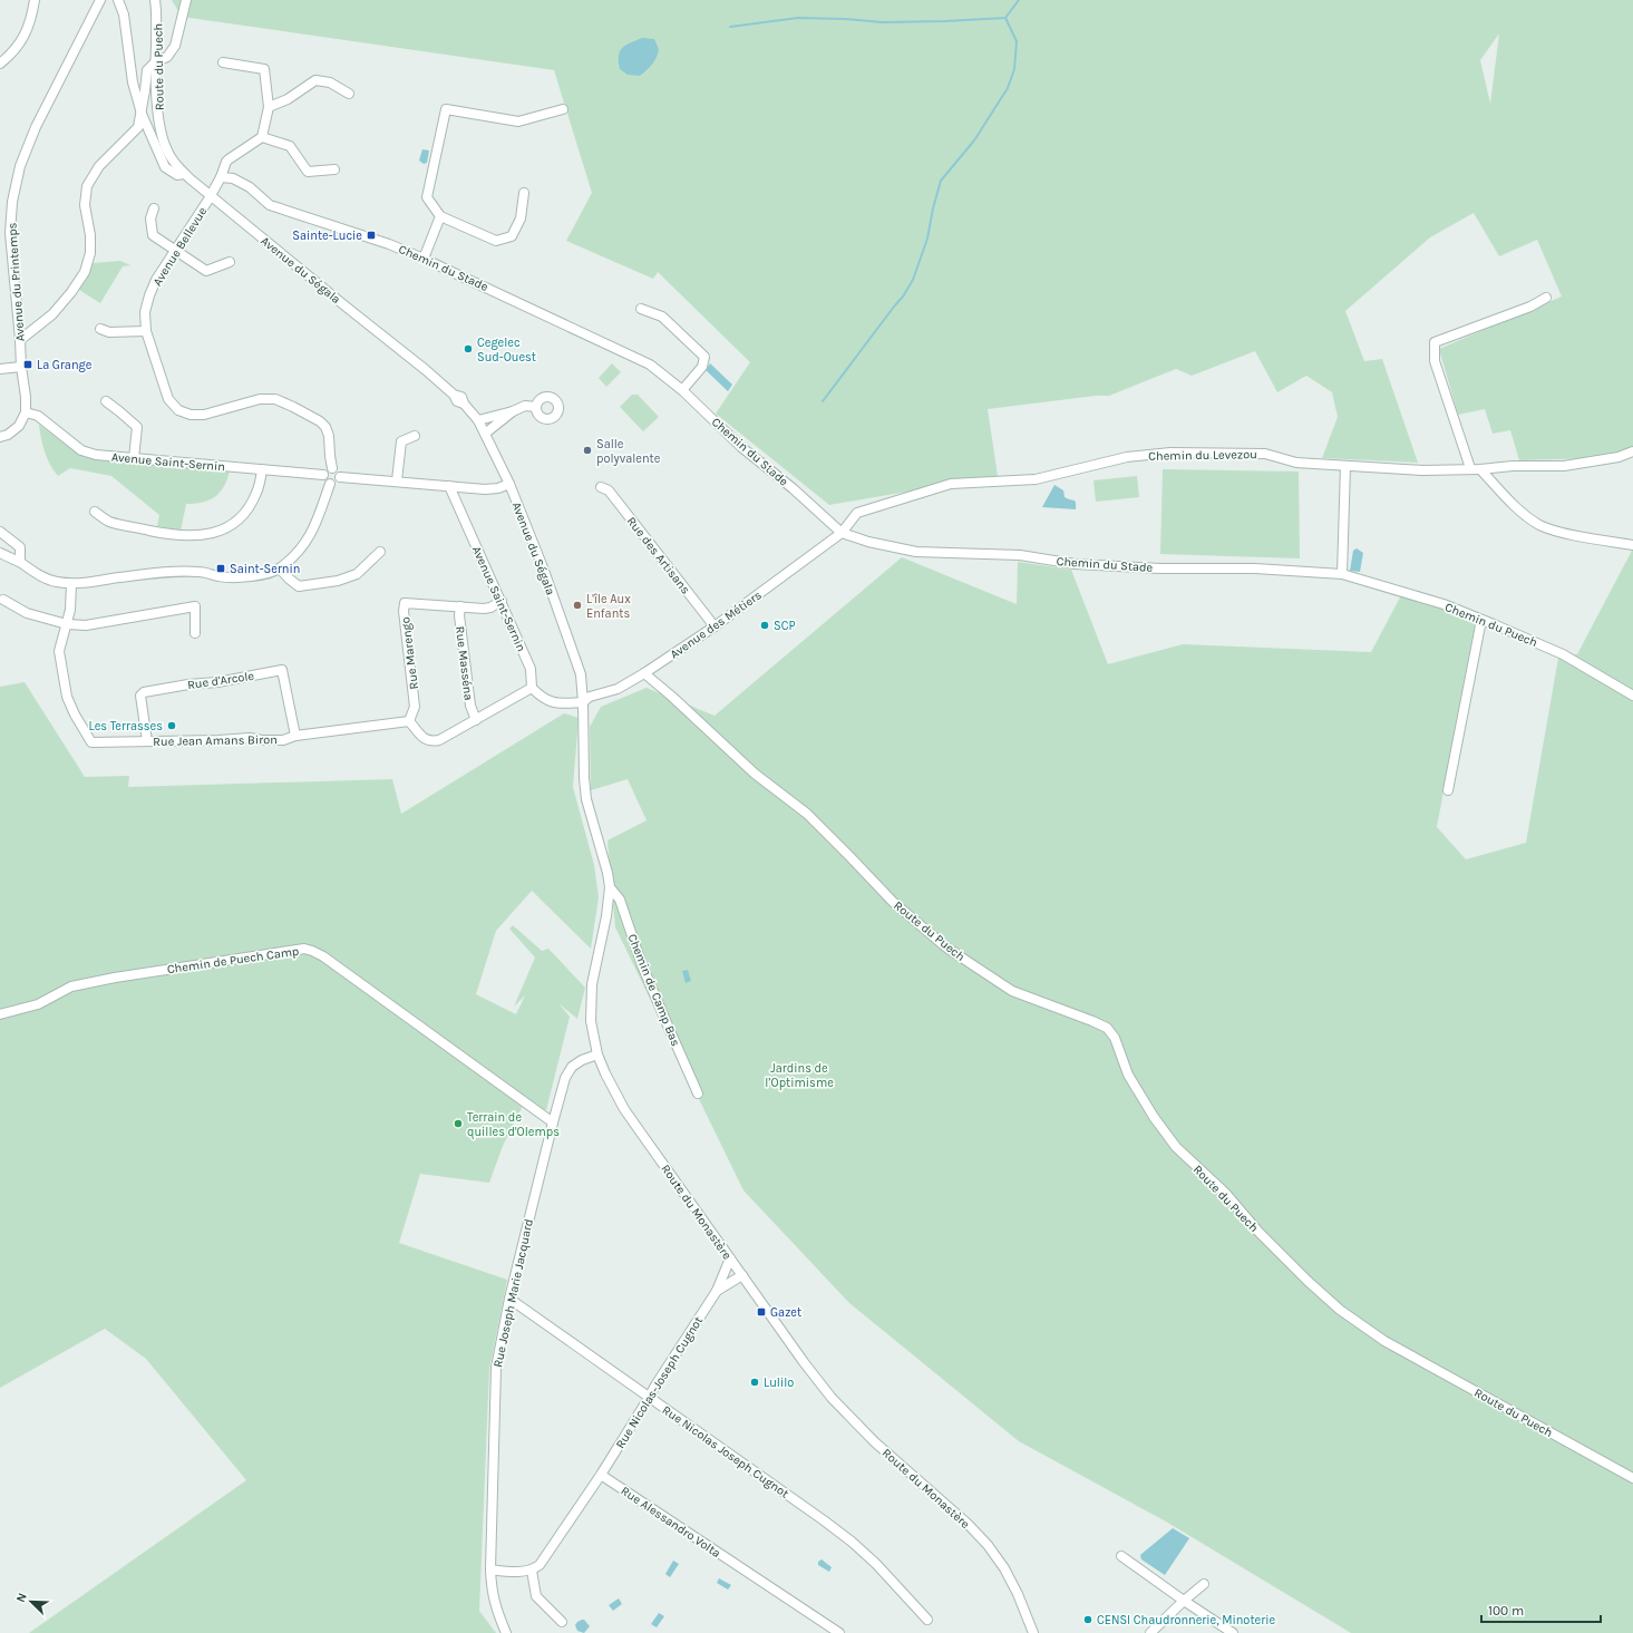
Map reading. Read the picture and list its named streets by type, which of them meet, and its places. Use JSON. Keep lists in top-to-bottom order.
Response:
{
  "streets": {
    "street": [
      "Route du Puech",
      "Avenue Bellevue",
      "Chemin du Stade",
      "Avenue du Ségala",
      "Avenue du Printemps",
      "Chemin du Levezou",
      "Avenue Saint-Sernin",
      "Rue des Artisans",
      "Avenue des Métiers",
      "Chemin du Puech",
      "Rue Marengo",
      "Rue Masséna",
      "Rue d'Arcole",
      "Rue Jean Amans Biron",
      "Chemin de Puech Camp",
      "Chemin de Camp Bas",
      "Route du Monastère",
      "Rue Joseph Marie Jacquard",
      "Rue Nicolas-Joseph Cugnot",
      "Rue Nicolas Joseph Cugnot",
      "Rue Alessandro Volta"
    ]
  },
  "crossings": [
    ["Route du Puech", "Avenue Bellevue"],
    ["Route du Puech", "Avenue du Ségala"],
    ["Route du Puech", "Avenue des Métiers"],
    ["Avenue Bellevue", "Avenue du Ségala"],
    ["Avenue Bellevue", "Avenue Saint-Sernin"],
    ["Chemin du Stade", "Avenue des Métiers"],
    ["Chemin du Stade", "Chemin du Puech"],
    ["Avenue du Ségala", "Avenue des Métiers"],
    ["Avenue du Ségala", "Route du Monastère"],
    ["Avenue du Printemps", "Avenue Saint-Sernin"],
    ["Chemin du Levezou", "Avenue des Métiers"],
    ["Avenue Saint-Sernin", "Rue Marengo"],
    ["Rue des Artisans", "Avenue des Métiers"],
    ["Avenue des Métiers", "Route du Monastère"],
    ["Rue Marengo", "Rue Masséna"],
    ["Rue Marengo", "Rue Jean Amans Biron"],
    ["Rue d'Arcole", "Rue Jean Amans Biron"],
    ["Chemin de Puech Camp", "Rue Joseph Marie Jacquard"],
    ["Chemin de Camp Bas", "Route du Monastère"],
    ["Route du Monastère", "Rue Joseph Marie Jacquard"],
    ["Route du Monastère", "Rue Nicolas-Joseph Cugnot"],
    ["Rue Joseph Marie Jacquard", "Rue Nicolas Joseph Cugnot"],
    ["Rue Nicolas-Joseph Cugnot", "Rue Nicolas Joseph Cugnot"],
    ["Rue Nicolas-Joseph Cugnot", "Rue Alessandro Volta"]
  ],
  "parks": ["Jardins de l’Optimisme"],
  "places": {
    "transit": [
      "Sainte-Lucie",
      "La Grange",
      "Saint-Sernin",
      "Gazet"
    ],
    "other": [
      "Cegelec Sud-Ouest",
      "Salle polyvalente",
      "L'île Aux Enfants",
      "SCP",
      "Les Terrasses",
      "Terrain de quilles d'Olemps",
      "Lulilo",
      "CENSI Chaudronnerie, Minoterie"
    ]
  },
  "scale_bar": "100 m",
  "north": "top left"
}
